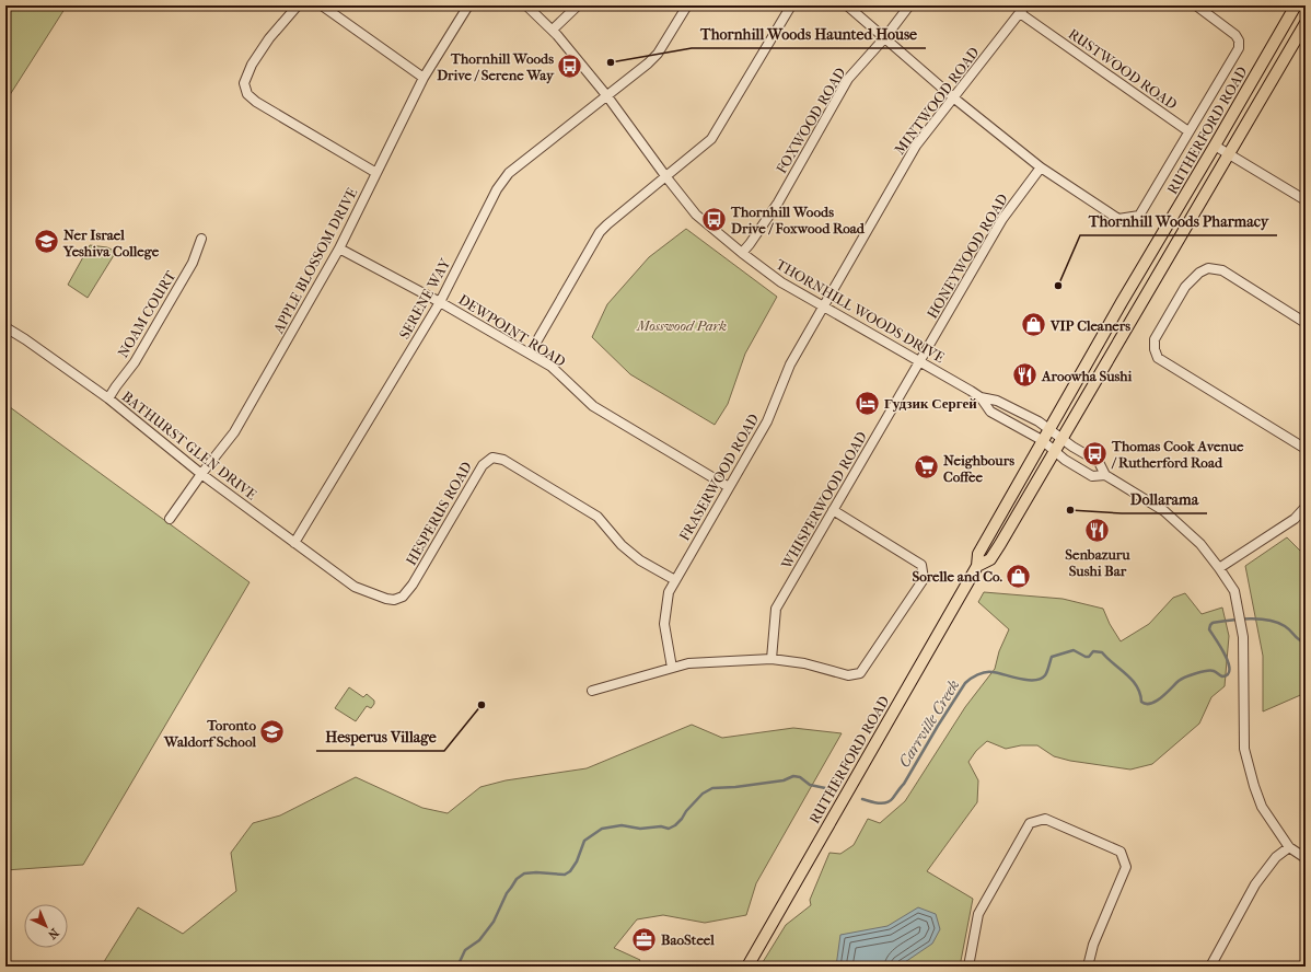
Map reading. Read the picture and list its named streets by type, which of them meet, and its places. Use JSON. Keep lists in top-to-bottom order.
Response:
{
  "streets": {
    "main road": ["RUTHERFORD ROAD"],
    "street": [
      "RUSTWOOD ROAD",
      "MINTWOOD ROAD",
      "FOXWOOD ROAD",
      "HONEYWOOD ROAD",
      "APPLE BLOSSOM DRIVE",
      "SERENE WAY",
      "THORNHILL WOODS DRIVE",
      "NOAM COURT",
      "DEWPOINT ROAD",
      "BATHURST GLEN DRIVE",
      "FRASERWOOD ROAD",
      "WHISPERWOOD ROAD",
      "HESPERUS ROAD"
    ]
  },
  "crossings": [
    ["RUSTWOOD ROAD", "MINTWOOD ROAD"],
    ["MINTWOOD ROAD", "THORNHILL WOODS DRIVE"],
    ["MINTWOOD ROAD", "FRASERWOOD ROAD"],
    ["FOXWOOD ROAD", "THORNHILL WOODS DRIVE"],
    ["RUTHERFORD ROAD", "THORNHILL WOODS DRIVE"],
    ["HONEYWOOD ROAD", "THORNHILL WOODS DRIVE"],
    ["HONEYWOOD ROAD", "WHISPERWOOD ROAD"],
    ["APPLE BLOSSOM DRIVE", "DEWPOINT ROAD"],
    ["APPLE BLOSSOM DRIVE", "BATHURST GLEN DRIVE"],
    ["SERENE WAY", "THORNHILL WOODS DRIVE"],
    ["SERENE WAY", "DEWPOINT ROAD"],
    ["SERENE WAY", "BATHURST GLEN DRIVE"],
    ["THORNHILL WOODS DRIVE", "FRASERWOOD ROAD"],
    ["THORNHILL WOODS DRIVE", "WHISPERWOOD ROAD"],
    ["NOAM COURT", "BATHURST GLEN DRIVE"],
    ["DEWPOINT ROAD", "FRASERWOOD ROAD"],
    ["BATHURST GLEN DRIVE", "HESPERUS ROAD"],
    ["FRASERWOOD ROAD", "HESPERUS ROAD"]
  ],
  "water": ["Carrville Creek"],
  "parks": ["Mosswood Park"],
  "places": {
    "other": [
      "Thornhill Woods Haunted House",
      "Thornhill Woods Pharmacy",
      "Dollarama",
      "Hesperus Village"
    ],
    "bus stop": ["Thornhill Woods Drive / Serene Way", "Thornhill Woods Drive / Foxwood Road", "Thomas Cook Avenue / Rutherford Road"],
    "school or university": ["Ner Israel Yeshiva College", "Toronto Waldorf School"],
    "shop": ["VIP Cleaners", "Sorelle and Co."],
    "restaurant": ["Aroowha Sushi", "Senbazuru Sushi Bar"],
    "hotel": ["Гудзик Сергей"],
    "supermarket": ["Neighbours Coffee"],
    "office": ["BaoSteel"]
  },
  "north": "bottom right"
}
